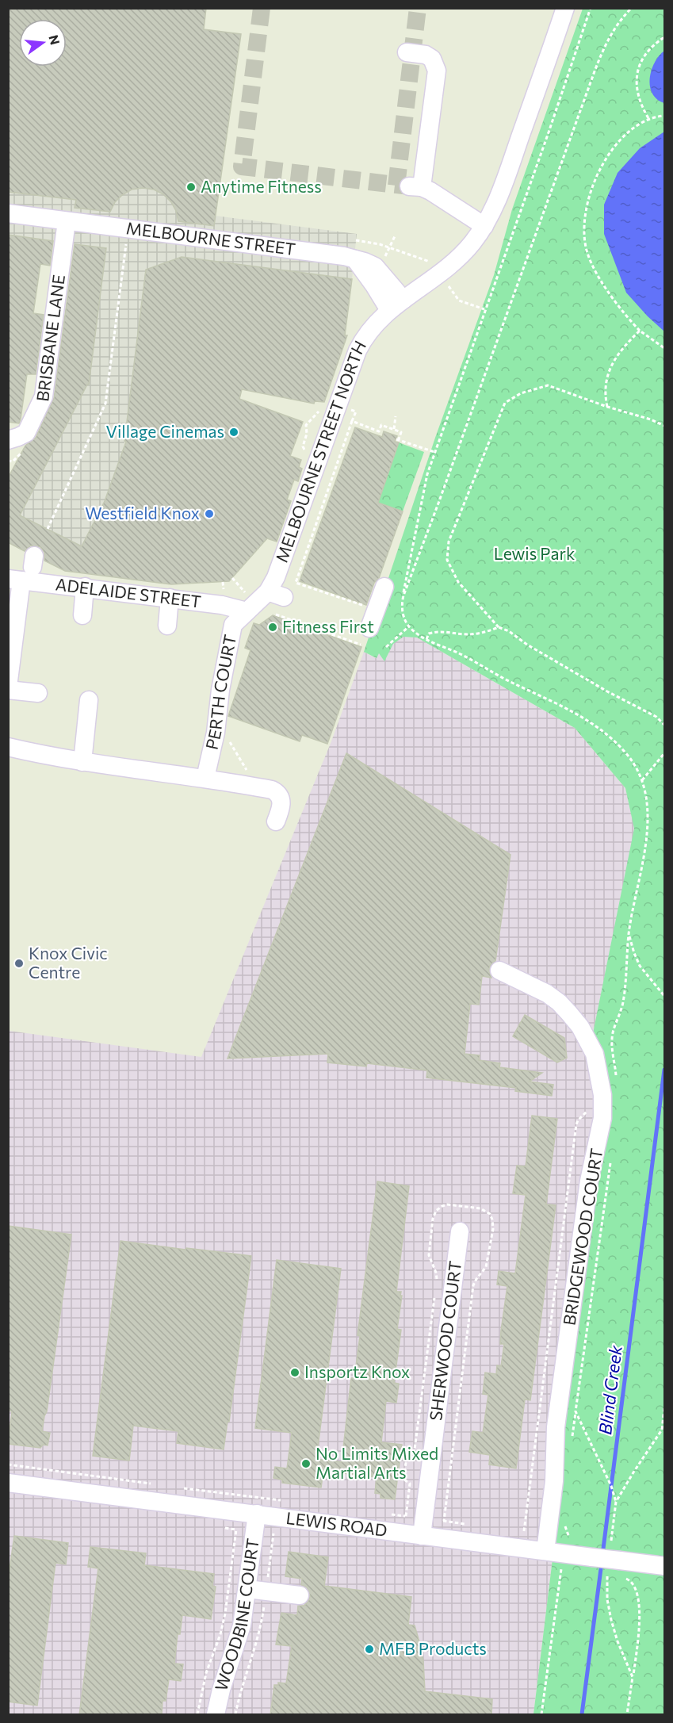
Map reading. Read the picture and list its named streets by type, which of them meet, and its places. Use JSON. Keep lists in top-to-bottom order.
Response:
{
  "streets": {
    "street": [
      "MELBOURNE STREET",
      "BRISBANE LANE",
      "MELBOURNE STREET NORTH",
      "ADELAIDE STREET",
      "PERTH COURT",
      "BRIDGEWOOD COURT",
      "SHERWOOD COURT",
      "LEWIS ROAD",
      "WOODBINE COURT"
    ]
  },
  "crossings": [
    ["MELBOURNE STREET", "BRISBANE LANE"],
    ["MELBOURNE STREET", "MELBOURNE STREET NORTH"],
    ["MELBOURNE STREET NORTH", "ADELAIDE STREET"],
    ["MELBOURNE STREET NORTH", "PERTH COURT"],
    ["ADELAIDE STREET", "PERTH COURT"],
    ["BRIDGEWOOD COURT", "LEWIS ROAD"],
    ["SHERWOOD COURT", "LEWIS ROAD"],
    ["LEWIS ROAD", "WOODBINE COURT"]
  ],
  "water": ["Blind Creek"],
  "parks": ["Lewis Park"],
  "places": [
    "Anytime Fitness",
    "Village Cinemas",
    "Westfield Knox",
    "Fitness First",
    "Knox Civic Centre",
    "Insportz Knox",
    "No Limits Mixed Martial Arts",
    "MFB Products"
  ],
  "north": "right"
}
